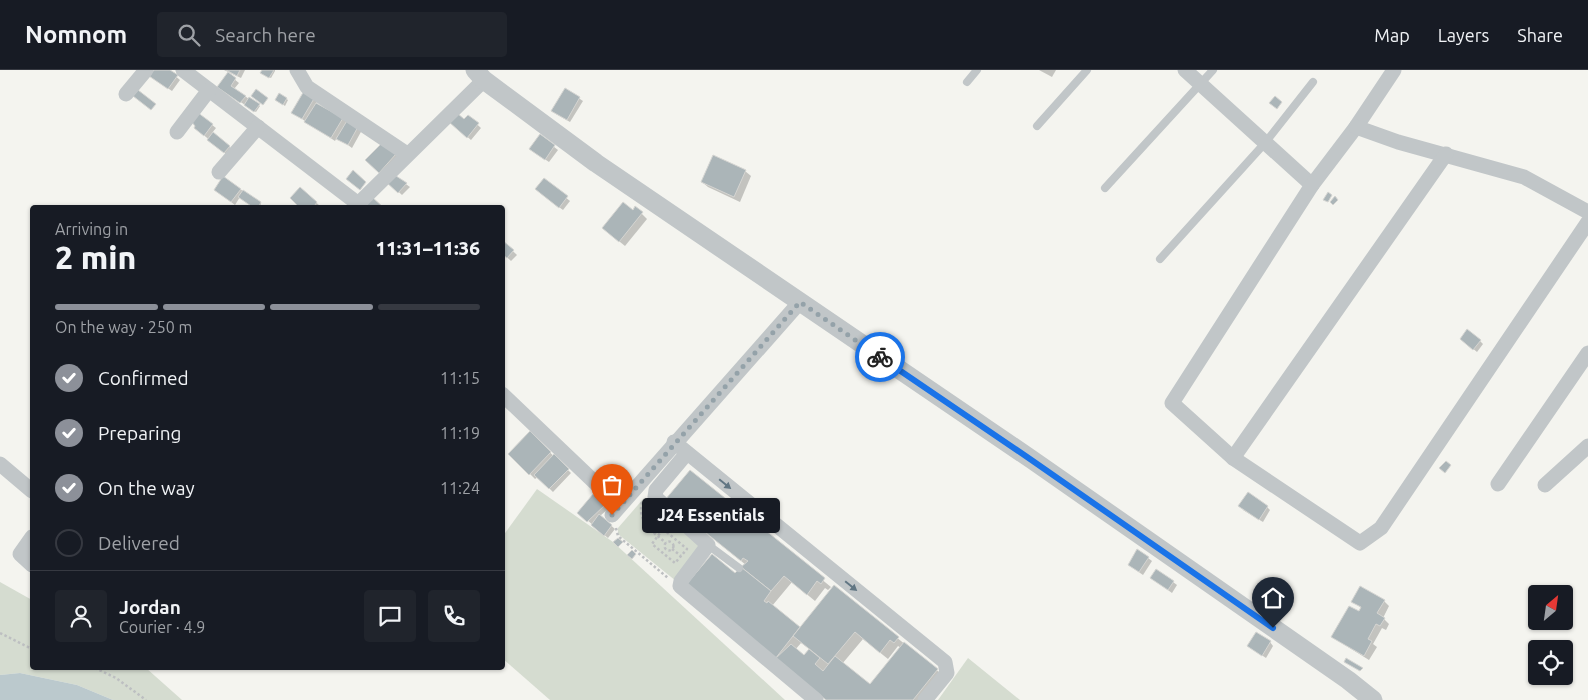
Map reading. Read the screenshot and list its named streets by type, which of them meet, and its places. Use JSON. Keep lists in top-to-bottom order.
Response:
{
  "places": ["J24 Essentials"],
  "north": "top right",
  "page": {
    "header": "Nomnom",
    "search": "Search here",
    "nav": ["Map", "Layers", "Share"],
    "heading": ["2 min", "Arriving in", "11:31–11:36"],
    "panel": ["Jordan", "Courier · 4.9"],
    "bar": "On the way · 250 m",
    "list": [
      ["Confirmed", "11:15"],
      ["Preparing", "11:19"],
      ["On the way", "11:24"],
      "Delivered"
    ],
    "bubble": "J24 Essentials"
  }
}
